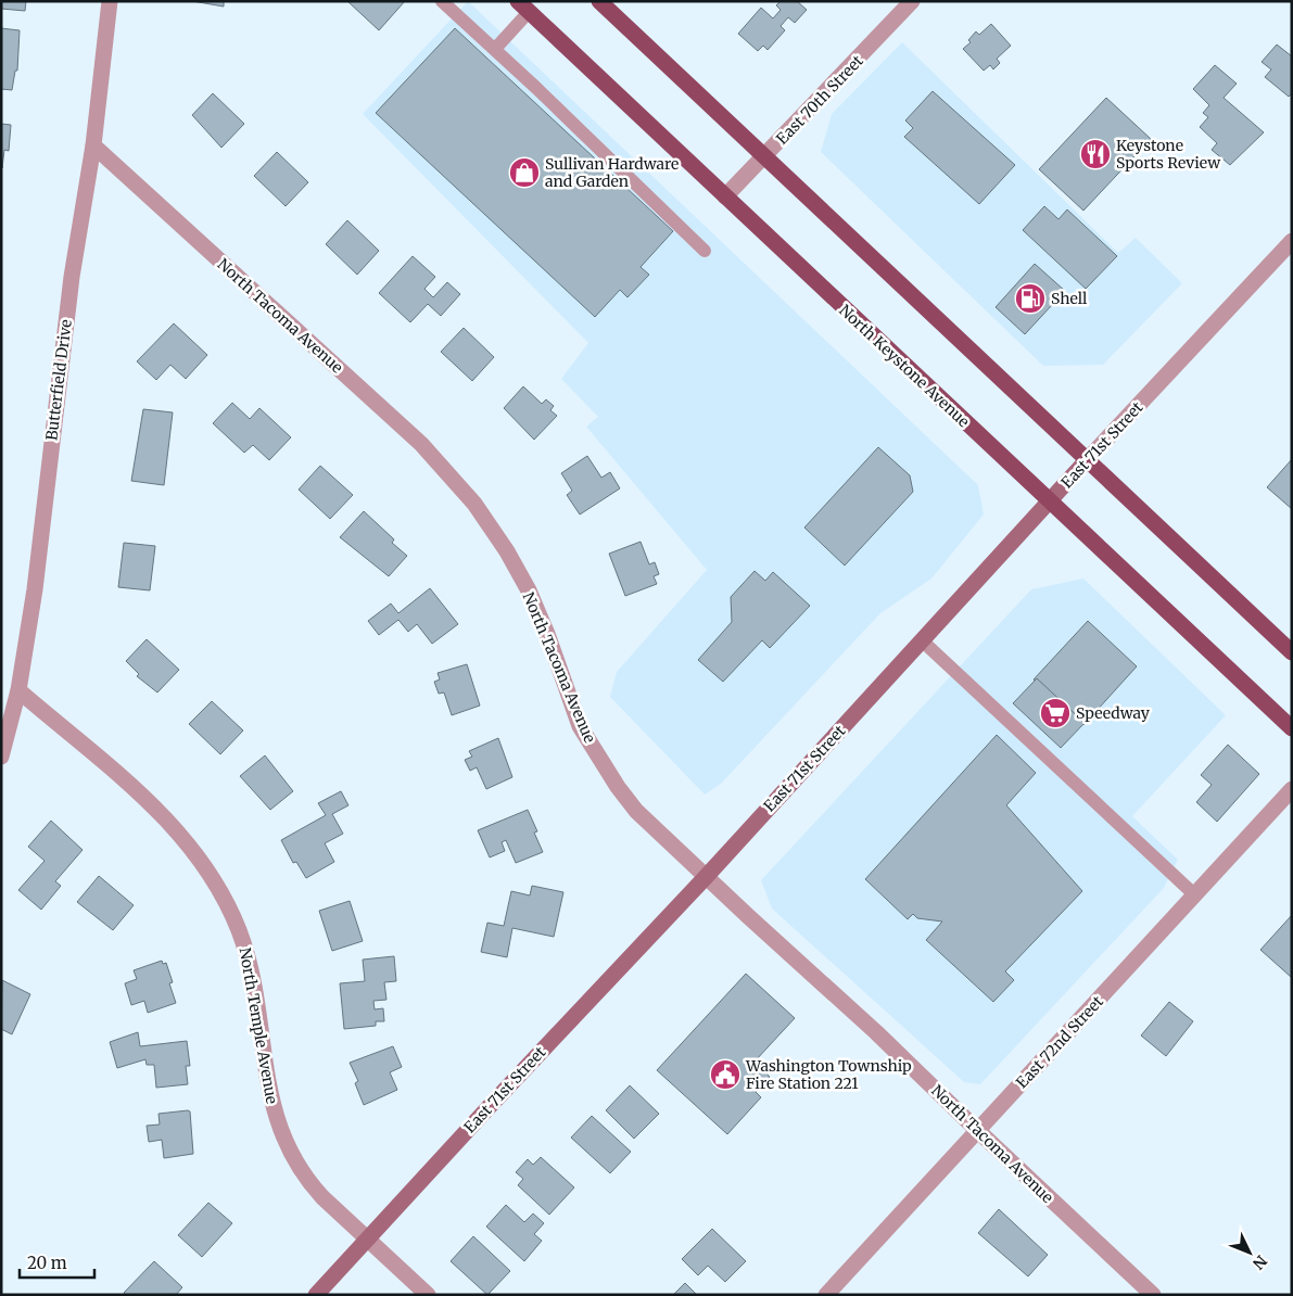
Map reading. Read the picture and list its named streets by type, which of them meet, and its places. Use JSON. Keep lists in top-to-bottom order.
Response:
{
  "streets": {
    "main road": ["North Keystone Avenue", "East 71st Street"],
    "street": [
      "East 70th Street",
      "North Tacoma Avenue",
      "Butterfield Drive",
      "North Temple Avenue",
      "East 72nd Street"
    ]
  },
  "crossings": [
    ["East 70th Street", "North Keystone Avenue"],
    ["North Tacoma Avenue", "Butterfield Drive"],
    ["North Tacoma Avenue", "East 71st Street"],
    ["North Tacoma Avenue", "East 72nd Street"],
    ["North Keystone Avenue", "East 71st Street"],
    ["Butterfield Drive", "North Temple Avenue"],
    ["East 71st Street", "North Temple Avenue"]
  ],
  "places": {
    "restaurant": ["Keystone Sports Review"],
    "shop": ["Sullivan Hardware and Garden"],
    "fuel station": ["Shell"],
    "supermarket": ["Speedway"],
    "public building": ["Washington Township Fire Station 221"]
  },
  "scale_bar": "20 m",
  "north": "bottom right"
}
